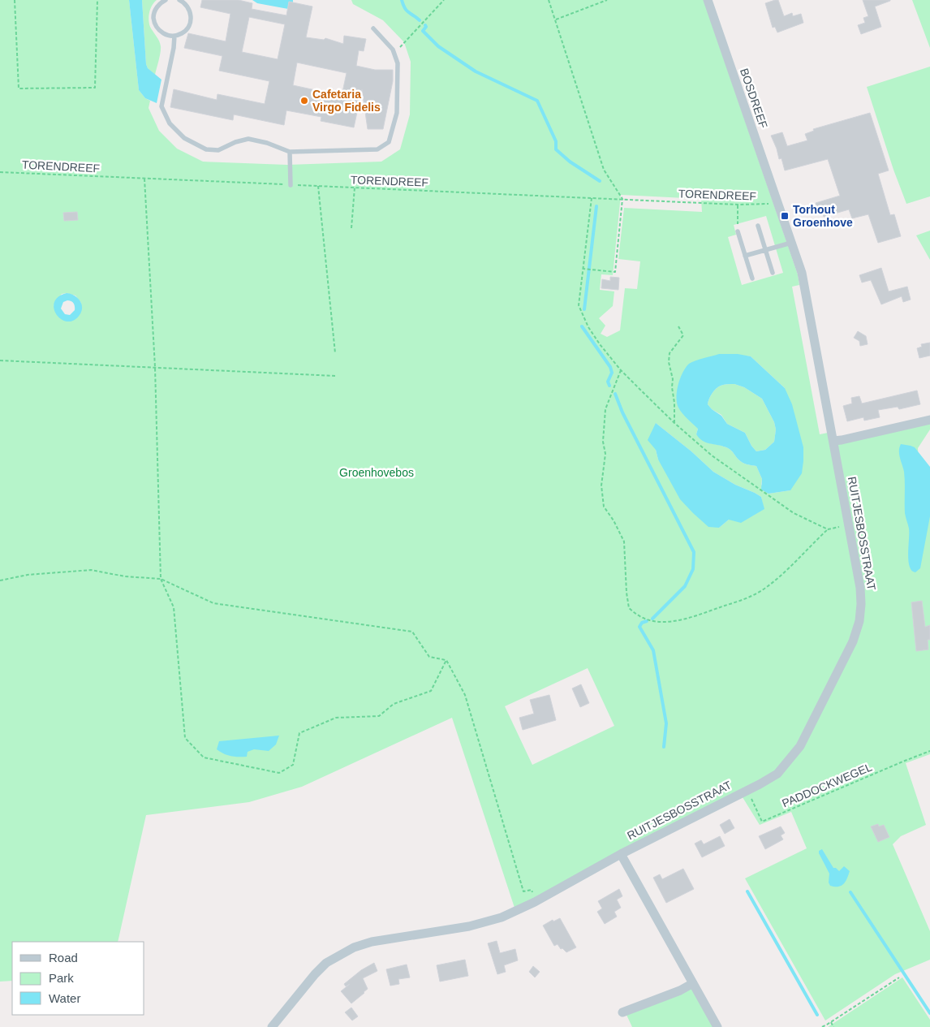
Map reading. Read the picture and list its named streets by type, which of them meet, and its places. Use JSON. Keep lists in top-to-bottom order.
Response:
{
  "streets": {
    "street": ["BOSDREEF", "RUITJESBOSSTRAAT"],
    "path": ["TORENDREEF", "PADDOCKWEGEL"]
  },
  "crossings": [
    ["BOSDREEF", "TORENDREEF"],
    ["BOSDREEF", "RUITJESBOSSTRAAT"],
    ["TORENDREEF", "RUITJESBOSSTRAAT"],
    ["RUITJESBOSSTRAAT", "PADDOCKWEGEL"]
  ],
  "parks": ["Groenhovebos"],
  "places": {
    "other": ["Cafetaria Virgo Fidelis"],
    "transit": ["Torhout Groenhove"]
  },
  "legend": ["Road", "Park", "Water"]
}
